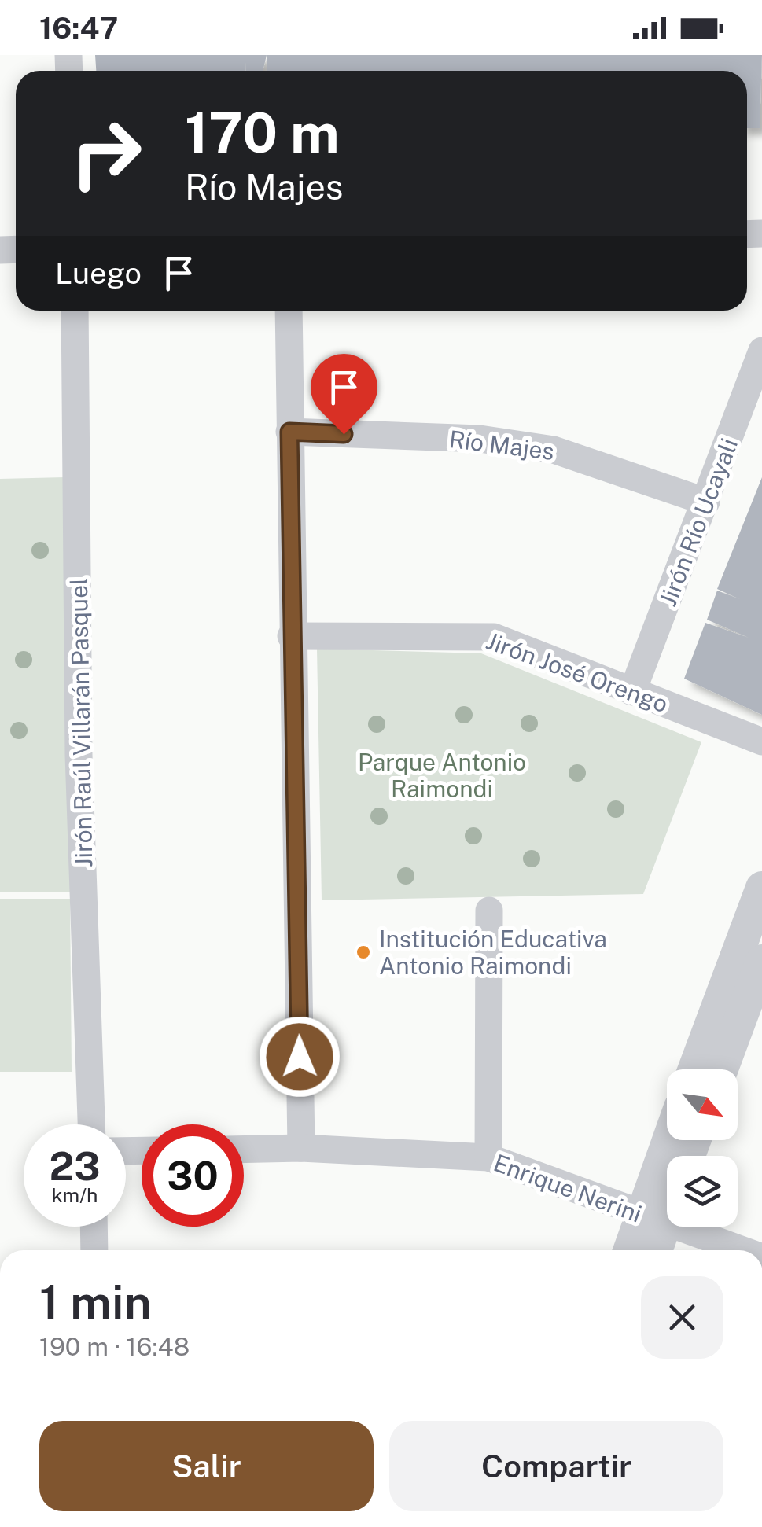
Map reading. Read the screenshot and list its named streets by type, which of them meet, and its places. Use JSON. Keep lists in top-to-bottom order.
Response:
{
  "streets": {
    "street": [
      "Río Majes",
      "Jirón Río Ucayali",
      "Jirón José Orengo",
      "Jirón Raúl Villarán Pasquel",
      "Enrique Nerini"
    ]
  },
  "crossings": [
    ["Río Majes", "Jirón Río Ucayali"],
    ["Jirón Río Ucayali", "Jirón José Orengo"]
  ],
  "parks": ["Parque Antonio Raimondi"],
  "places": ["Institución Educativa Antonio Raimondi"],
  "north": "bottom right",
  "page": {
    "status": "16:47",
    "turn": ["170 m", "Río Majes"],
    "then": "Luego",
    "speed": "23 km/h",
    "limit": "30",
    "heading": ["1 min", "190 m · 16:48"],
    "buttons": ["Salir", "Compartir"]
  }
}
